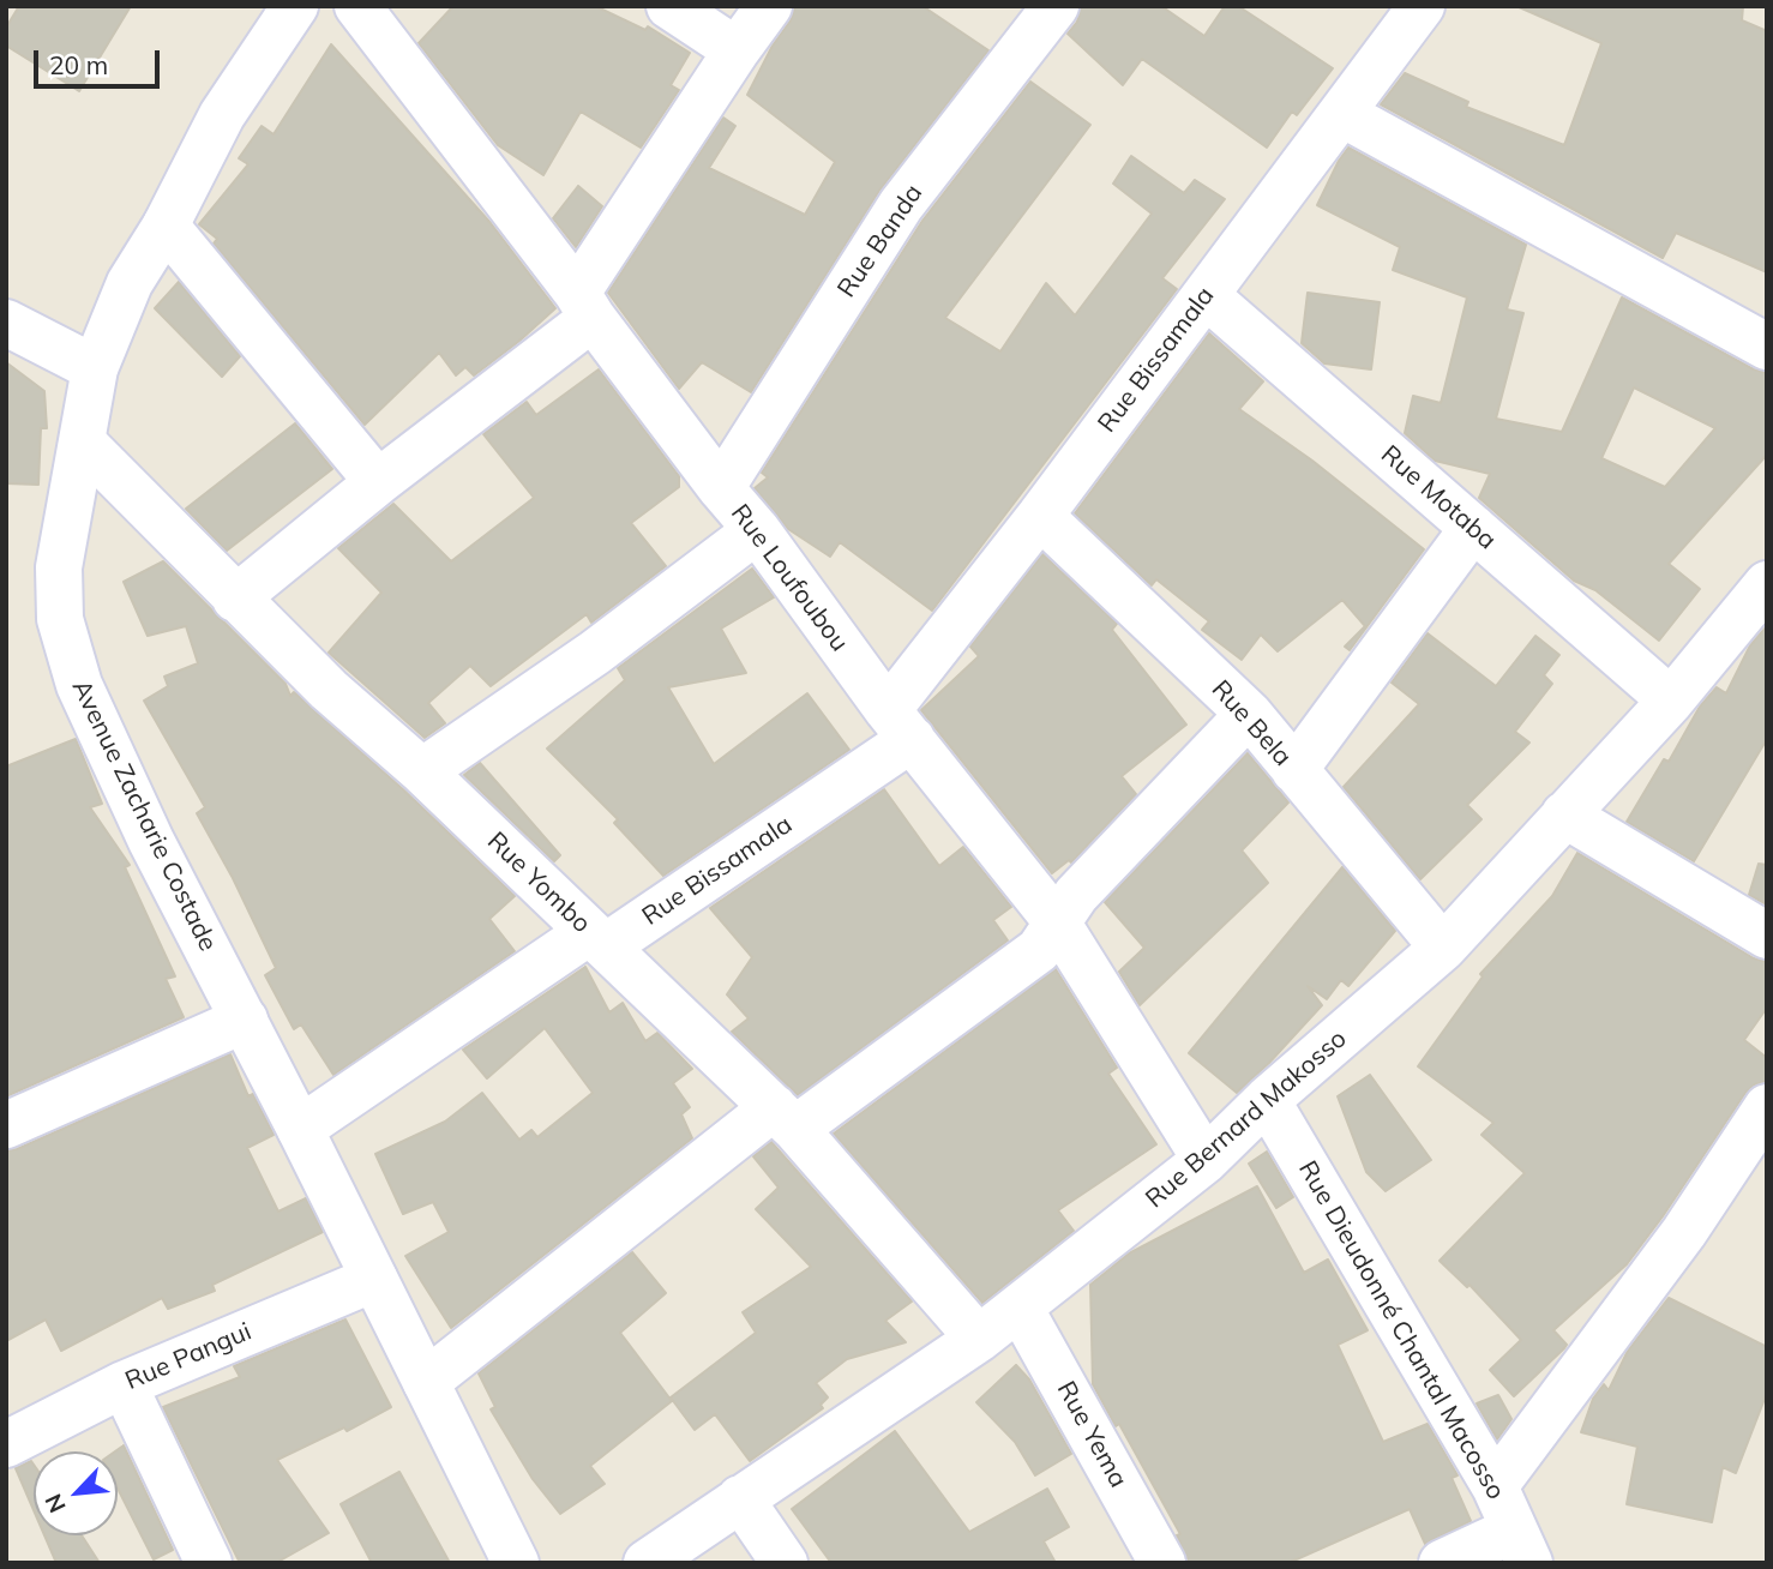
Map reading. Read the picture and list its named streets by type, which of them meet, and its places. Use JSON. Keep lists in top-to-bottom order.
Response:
{
  "streets": {
    "street": [
      "Rue Banda",
      "Rue Bissamala",
      "Rue Motaba",
      "Rue Loufoubou",
      "Rue Bela",
      "Avenue Zacharie Costade",
      "Rue Yombo",
      "Rue Bernard Makosso",
      "Rue Dieudonné Chantal Macosso",
      "Rue Pangui",
      "Rue Yema"
    ]
  },
  "crossings": [
    ["Rue Banda", "Rue Loufoubou"],
    ["Rue Bissamala", "Rue Motaba"],
    ["Rue Bissamala", "Rue Loufoubou"],
    ["Rue Bissamala", "Rue Bela"],
    ["Rue Bissamala", "Avenue Zacharie Costade"],
    ["Rue Bissamala", "Rue Yombo"],
    ["Rue Motaba", "Rue Bernard Makosso"],
    ["Rue Loufoubou", "Rue Bernard Makosso"],
    ["Rue Bela", "Rue Bernard Makosso"],
    ["Avenue Zacharie Costade", "Rue Yombo"],
    ["Avenue Zacharie Costade", "Rue Pangui"],
    ["Rue Yombo", "Rue Bernard Makosso"],
    ["Rue Bernard Makosso", "Rue Dieudonné Chantal Macosso"],
    ["Rue Bernard Makosso", "Rue Yema"]
  ],
  "scale_bar": "20 m",
  "north": "bottom left"
}
